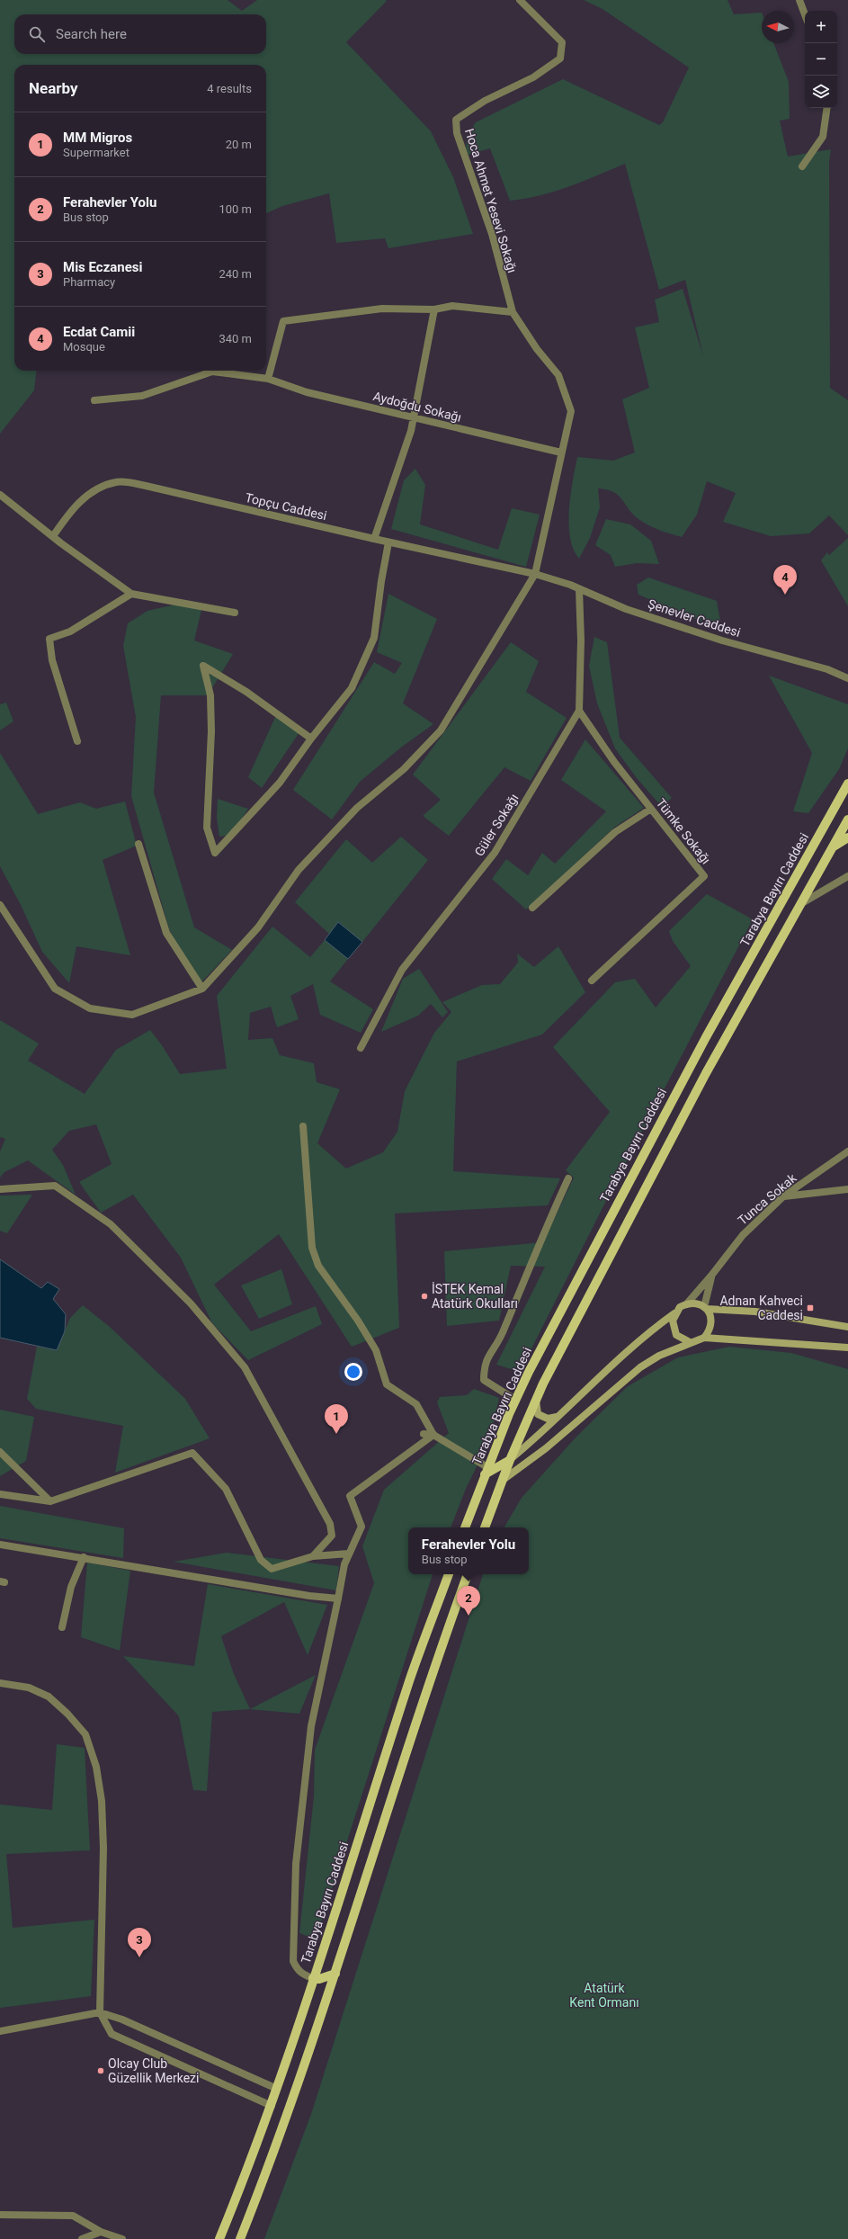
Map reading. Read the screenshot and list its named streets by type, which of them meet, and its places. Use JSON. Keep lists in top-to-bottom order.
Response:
{
  "streets": {
    "main road": ["Tarabya Bayırı Caddesi"],
    "street": [
      "Hoca Ahmet Yesevi Sokağı",
      "Aydoğdu Sokağı",
      "Topçu Caddesi",
      "Şenevler Caddesi",
      "Güler Sokağı",
      "Tümke Sokağı",
      "Tunca Sokak"
    ]
  },
  "crossings": [
    ["Topçu Caddesi", "Şenevler Caddesi"],
    ["Şenevler Caddesi", "Güler Sokağı"],
    ["Güler Sokağı", "Tümke Sokağı"]
  ],
  "parks": ["Atatürk Kent Ormanı"],
  "places": {
    "other": ["İSTEK Kemal Atatürk Okulları", "Olcay Club Güzellik Merkezi"],
    "transit": ["Adnan Kahveci Caddesi"]
  },
  "north": "left",
  "page": {
    "map_buttons": ["+", "−"],
    "search": "Search here",
    "heading": ["Nearby", "4 results"],
    "list": [
      {
        "mark": "1",
        "name": "MM Migros",
        "note": "Supermarket",
        "value": "20 m"
      },
      {
        "mark": "2",
        "name": "Ferahevler Yolu",
        "note": "Bus stop",
        "value": "100 m"
      },
      {
        "mark": "3",
        "name": "Mis Eczanesi",
        "note": "Pharmacy",
        "value": "240 m"
      },
      {
        "mark": "4",
        "name": "Ecdat Camii",
        "note": "Mosque",
        "value": "340 m"
      }
    ],
    "pins": [
      "4",
      "1",
      "2",
      "3"
    ],
    "popup": ["Ferahevler Yolu", "Bus stop"]
  }
}
